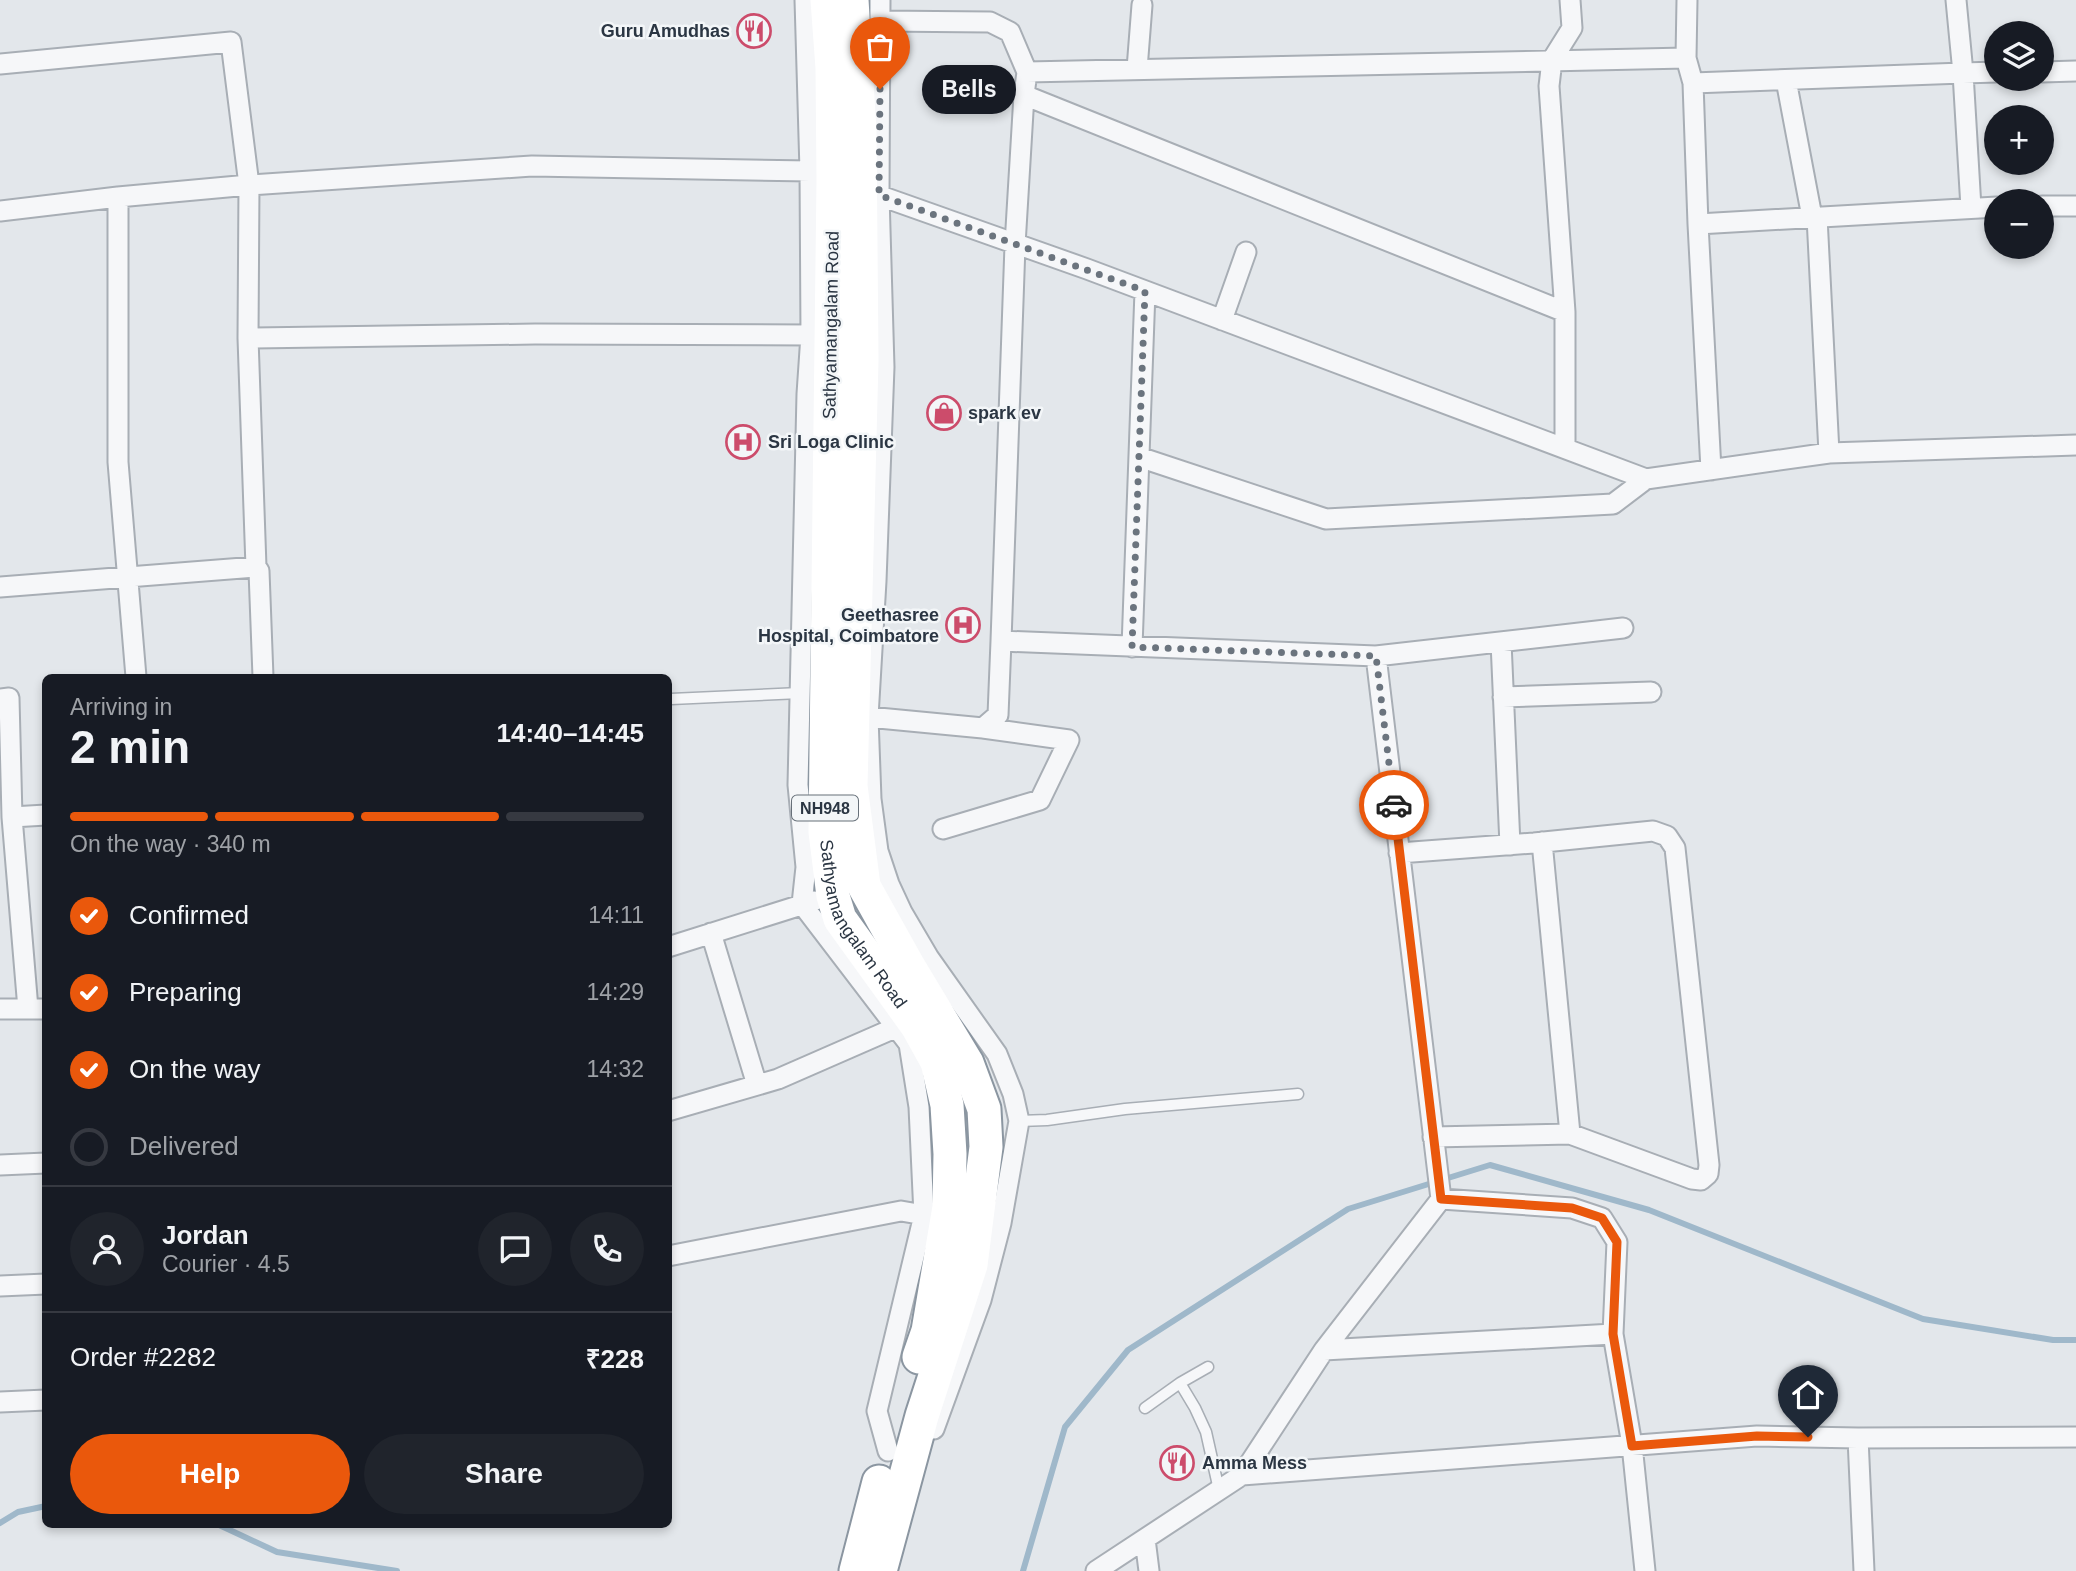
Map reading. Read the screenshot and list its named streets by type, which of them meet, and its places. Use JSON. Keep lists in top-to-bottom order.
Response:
{
  "streets": {
    "highway": ["Sathyamangalam Road", "NH948"]
  },
  "crossings": [
    ["Sathyamangalam Road", "NH948"]
  ],
  "places": {
    "restaurant": ["Guru Amudhas", "Amma Mess"],
    "other": ["Bells"],
    "shop": ["spark ev"],
    "hospital": ["Sri Loga Clinic", "Geethasree Hospital, Coimbatore"]
  },
  "page": {
    "map_buttons": ["+", "−"],
    "bubble": "Bells",
    "heading": ["2 min", "Arriving in", "14:40–14:45"],
    "panel": [
      "Jordan",
      "Courier · 4.5",
      "Order #2282",
      "₹228"
    ],
    "bar": "On the way · 340 m",
    "list": [
      ["Confirmed", "14:11"],
      ["Preparing", "14:29"],
      ["On the way", "14:32"],
      "Delivered"
    ],
    "buttons": ["Help", "Share"]
  }
}
